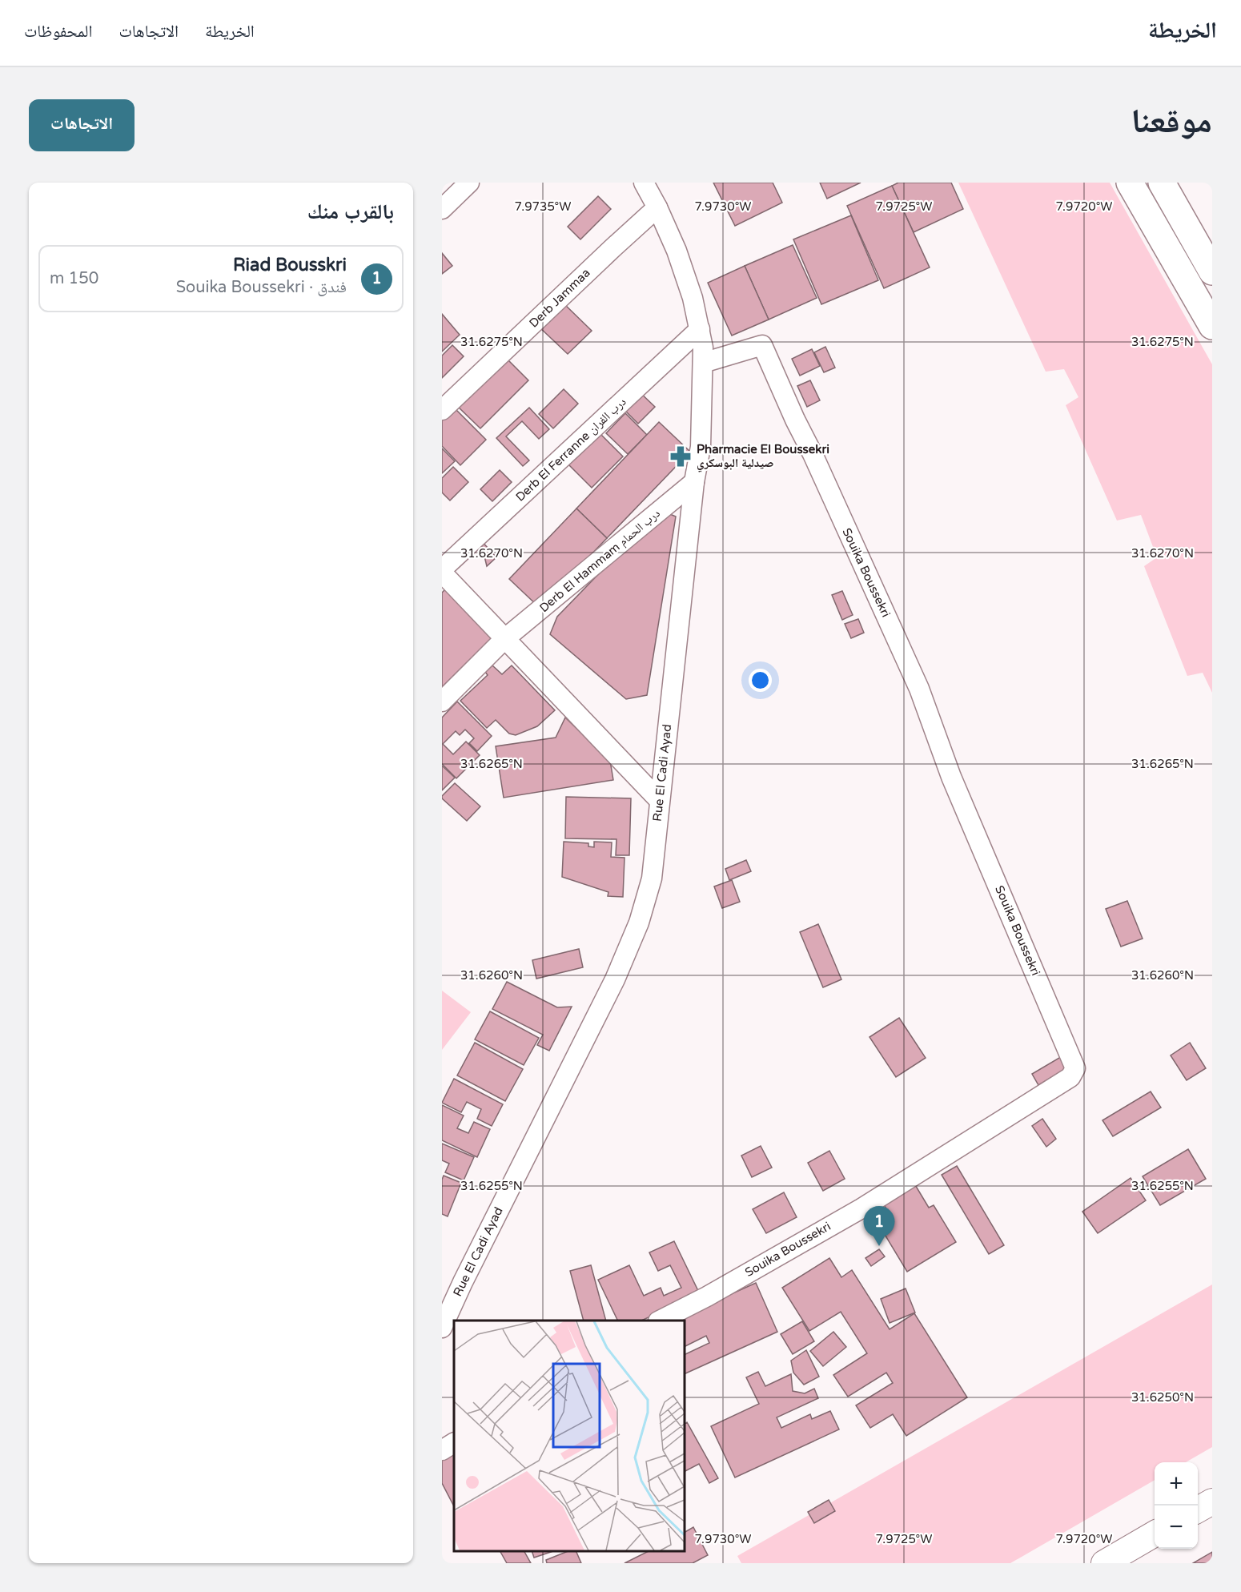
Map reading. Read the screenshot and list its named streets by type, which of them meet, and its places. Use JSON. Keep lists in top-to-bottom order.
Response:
{
  "streets": {
    "street": [
      "Derb Jammaa",
      "Derb El Ferranne درب الفران",
      "Derb El Hammam درب الحمام",
      "Souika Boussekri",
      "Rue El Cadi Ayad"
    ]
  },
  "crossings": [
    ["Derb Jammaa", "Rue El Cadi Ayad"],
    ["Derb El Ferranne درب الفران", "Rue El Cadi Ayad"],
    ["Derb El Hammam درب الحمام", "Rue El Cadi Ayad"],
    ["Souika Boussekri", "Rue El Cadi Ayad"]
  ],
  "places": {
    "pharmacy": ["Pharmacie El Boussekri صيدلية البوسكري"]
  },
  "page": {
    "header": "الخريطة",
    "nav": ["الخريطة", "الاتجاهات", "المحفوظات"],
    "title": "موقعنا",
    "buttons": "الاتجاهات",
    "heading": "بالقرب منك",
    "list": [
      {
        "mark": "1",
        "name": "Riad Bousskri",
        "note": "فندق · Souika Boussekri",
        "value": "150 m"
      }
    ],
    "pins": "1",
    "map_buttons": ["+", "−"]
  },
  "coordinates": [
    "7.9735°W",
    "7.9730°W",
    "7.9725°W",
    "7.9720°W",
    "31.6275°N",
    "31.6270°N",
    "31.6265°N",
    "31.6260°N",
    "31.6255°N",
    "31.6250°N"
  ]
}
